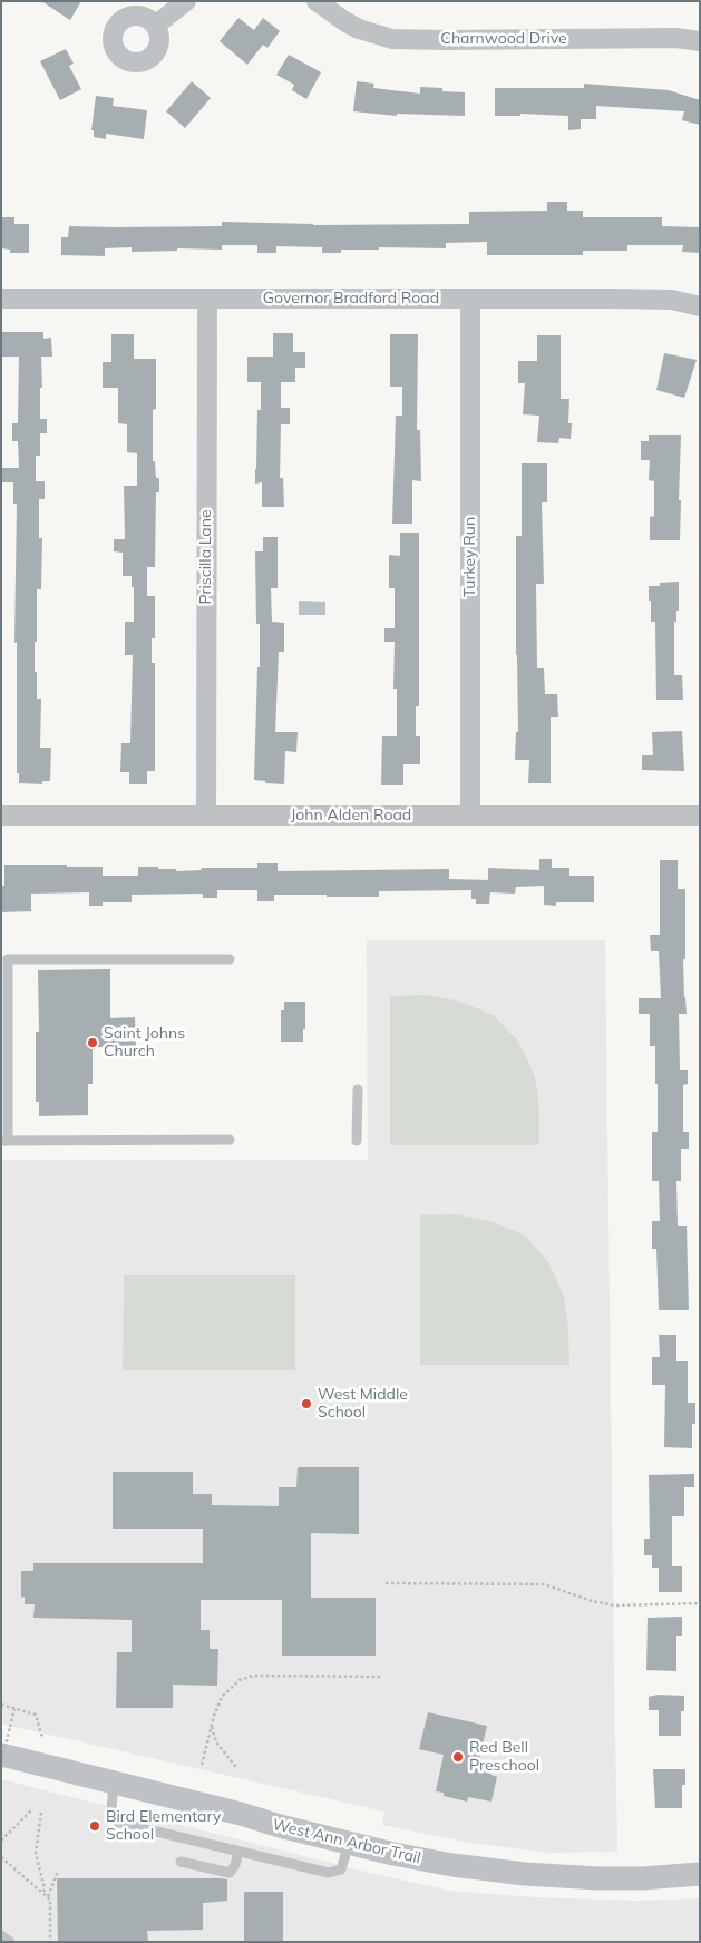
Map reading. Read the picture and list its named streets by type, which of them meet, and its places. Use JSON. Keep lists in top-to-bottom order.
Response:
{
  "streets": {
    "street": [
      "Charnwood Drive",
      "Governor Bradford Road",
      "Priscilla Lane",
      "Turkey Run",
      "John Alden Road",
      "West Ann Arbor Trail"
    ]
  },
  "crossings": [
    ["Governor Bradford Road", "Priscilla Lane"],
    ["Governor Bradford Road", "Turkey Run"],
    ["Priscilla Lane", "John Alden Road"],
    ["Turkey Run", "John Alden Road"]
  ],
  "places": [
    "Saint Johns Church",
    "West Middle School",
    "Red Bell Preschool",
    "Bird Elementary School"
  ]
}
